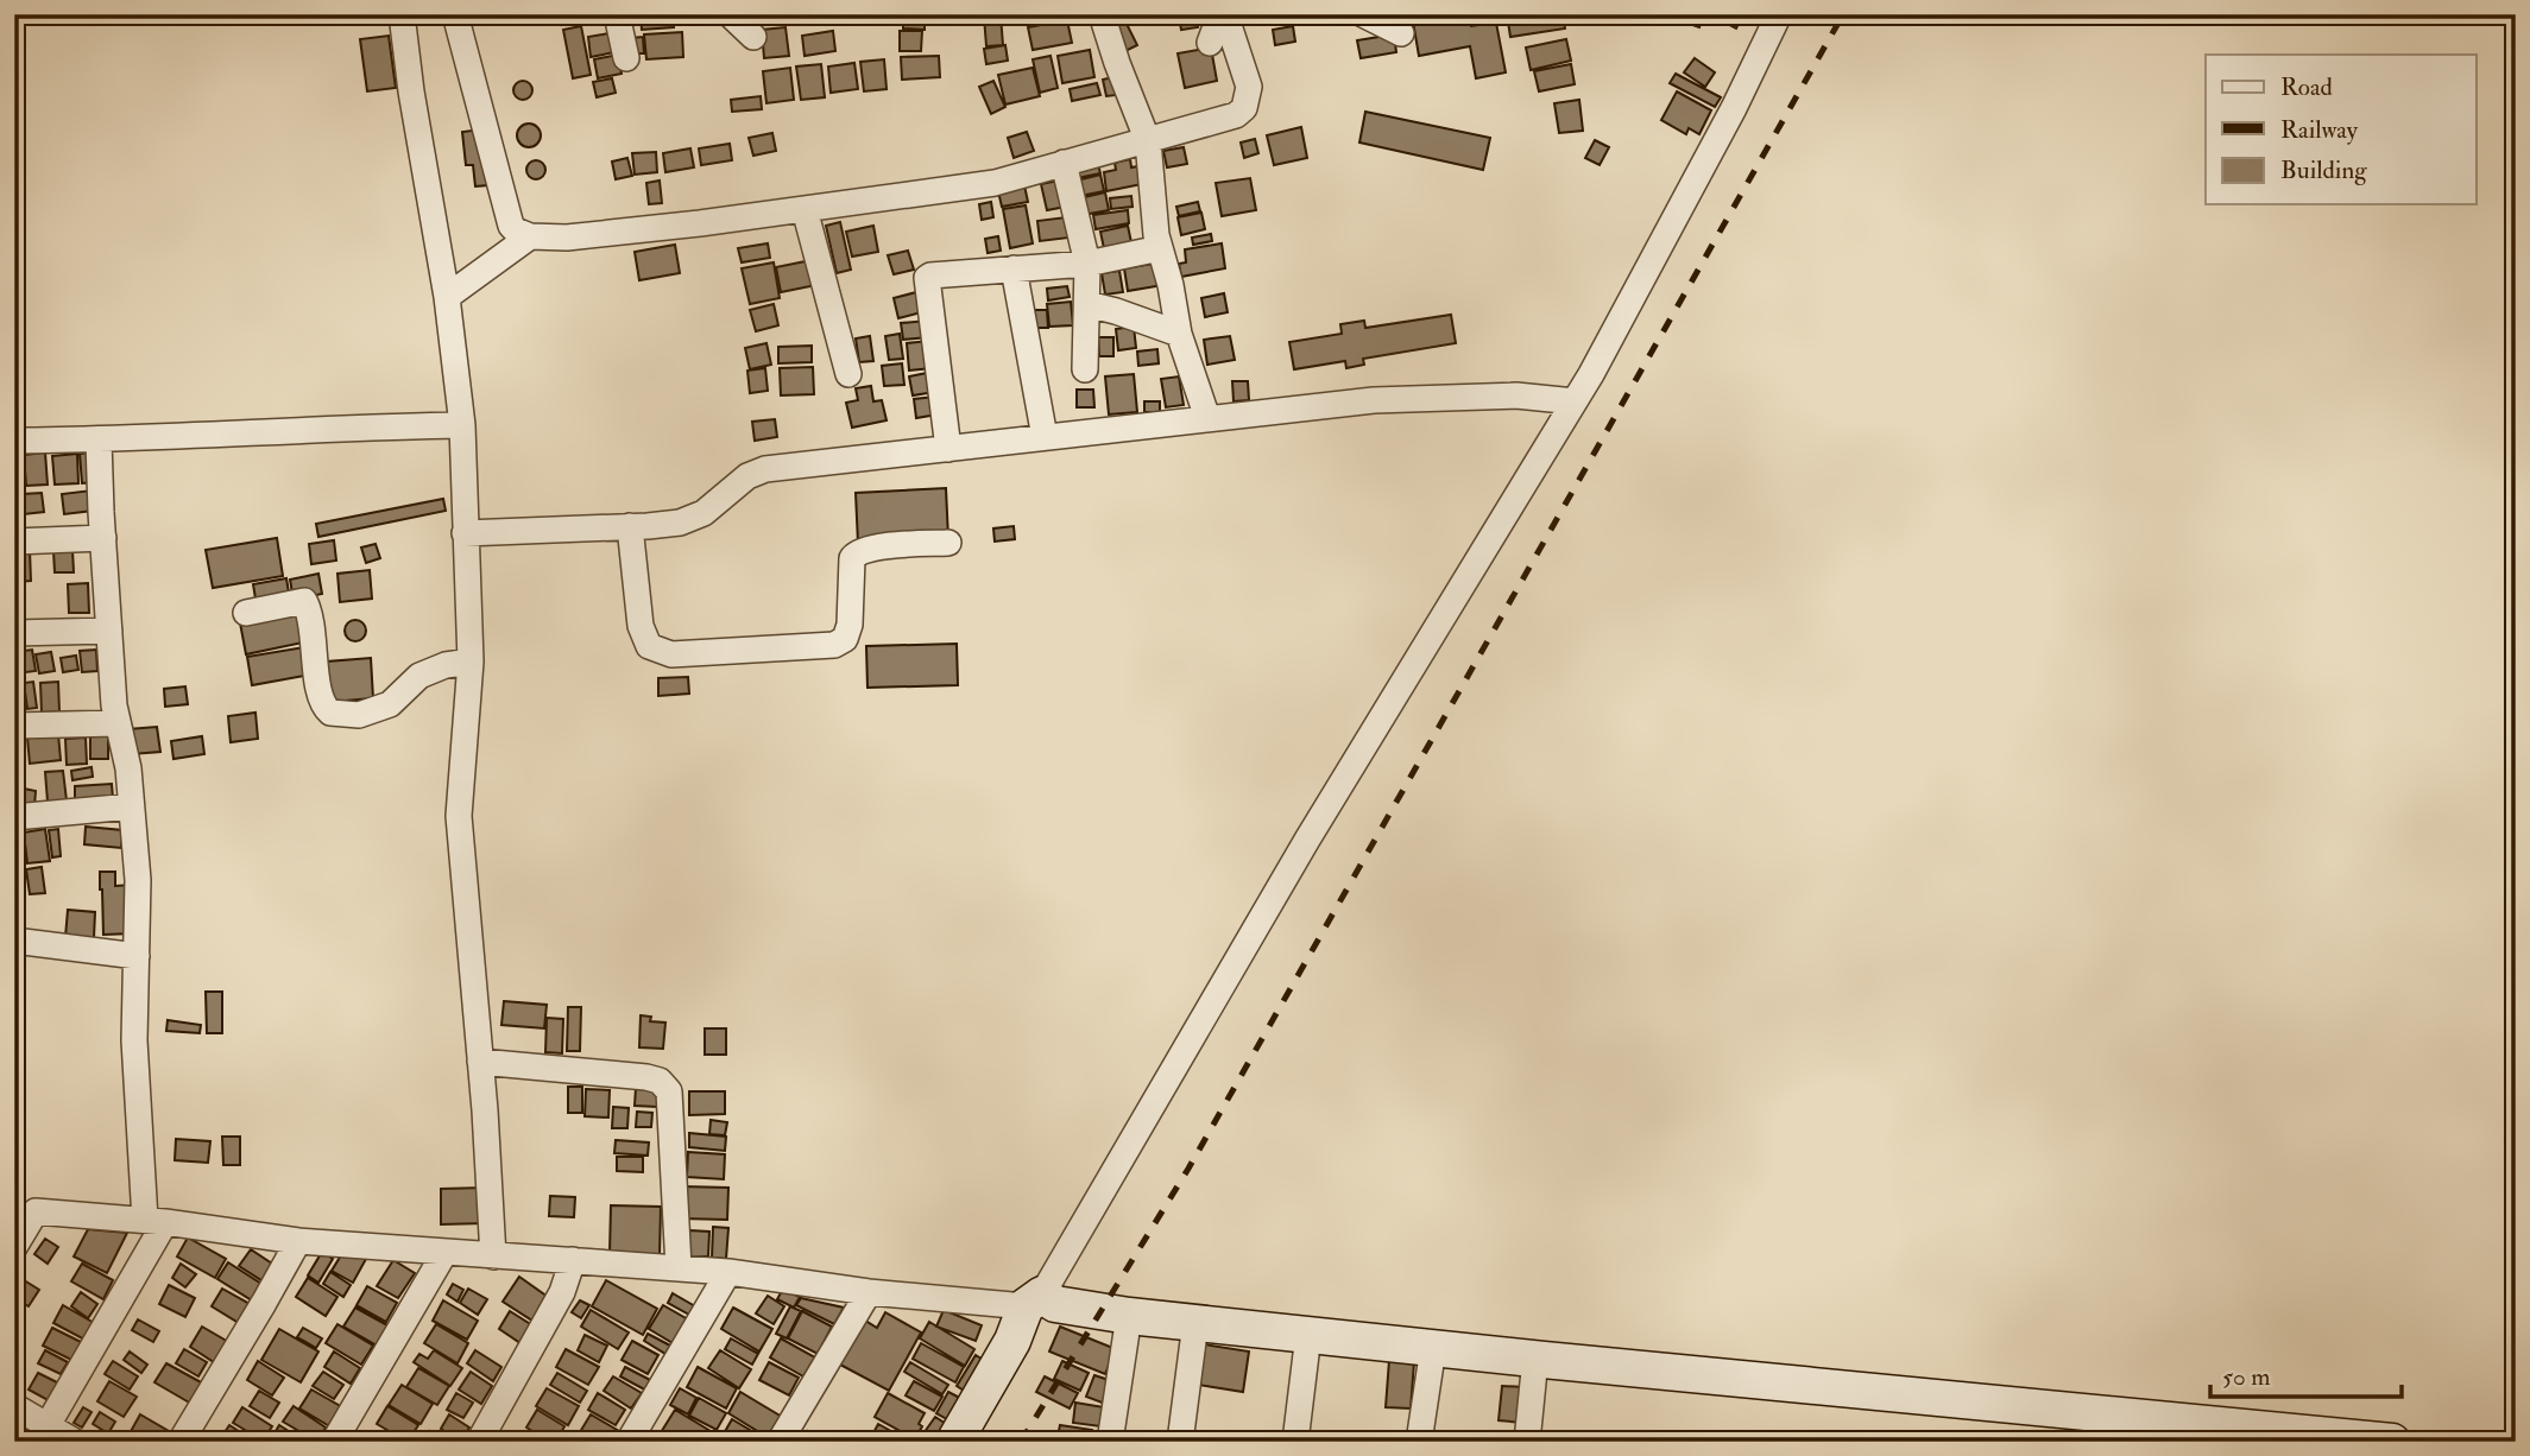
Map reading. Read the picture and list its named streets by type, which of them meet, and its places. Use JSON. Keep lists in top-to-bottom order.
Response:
{
  "legend": ["Road", "Railway", "Building"],
  "scale_bar": "50 m"
}
